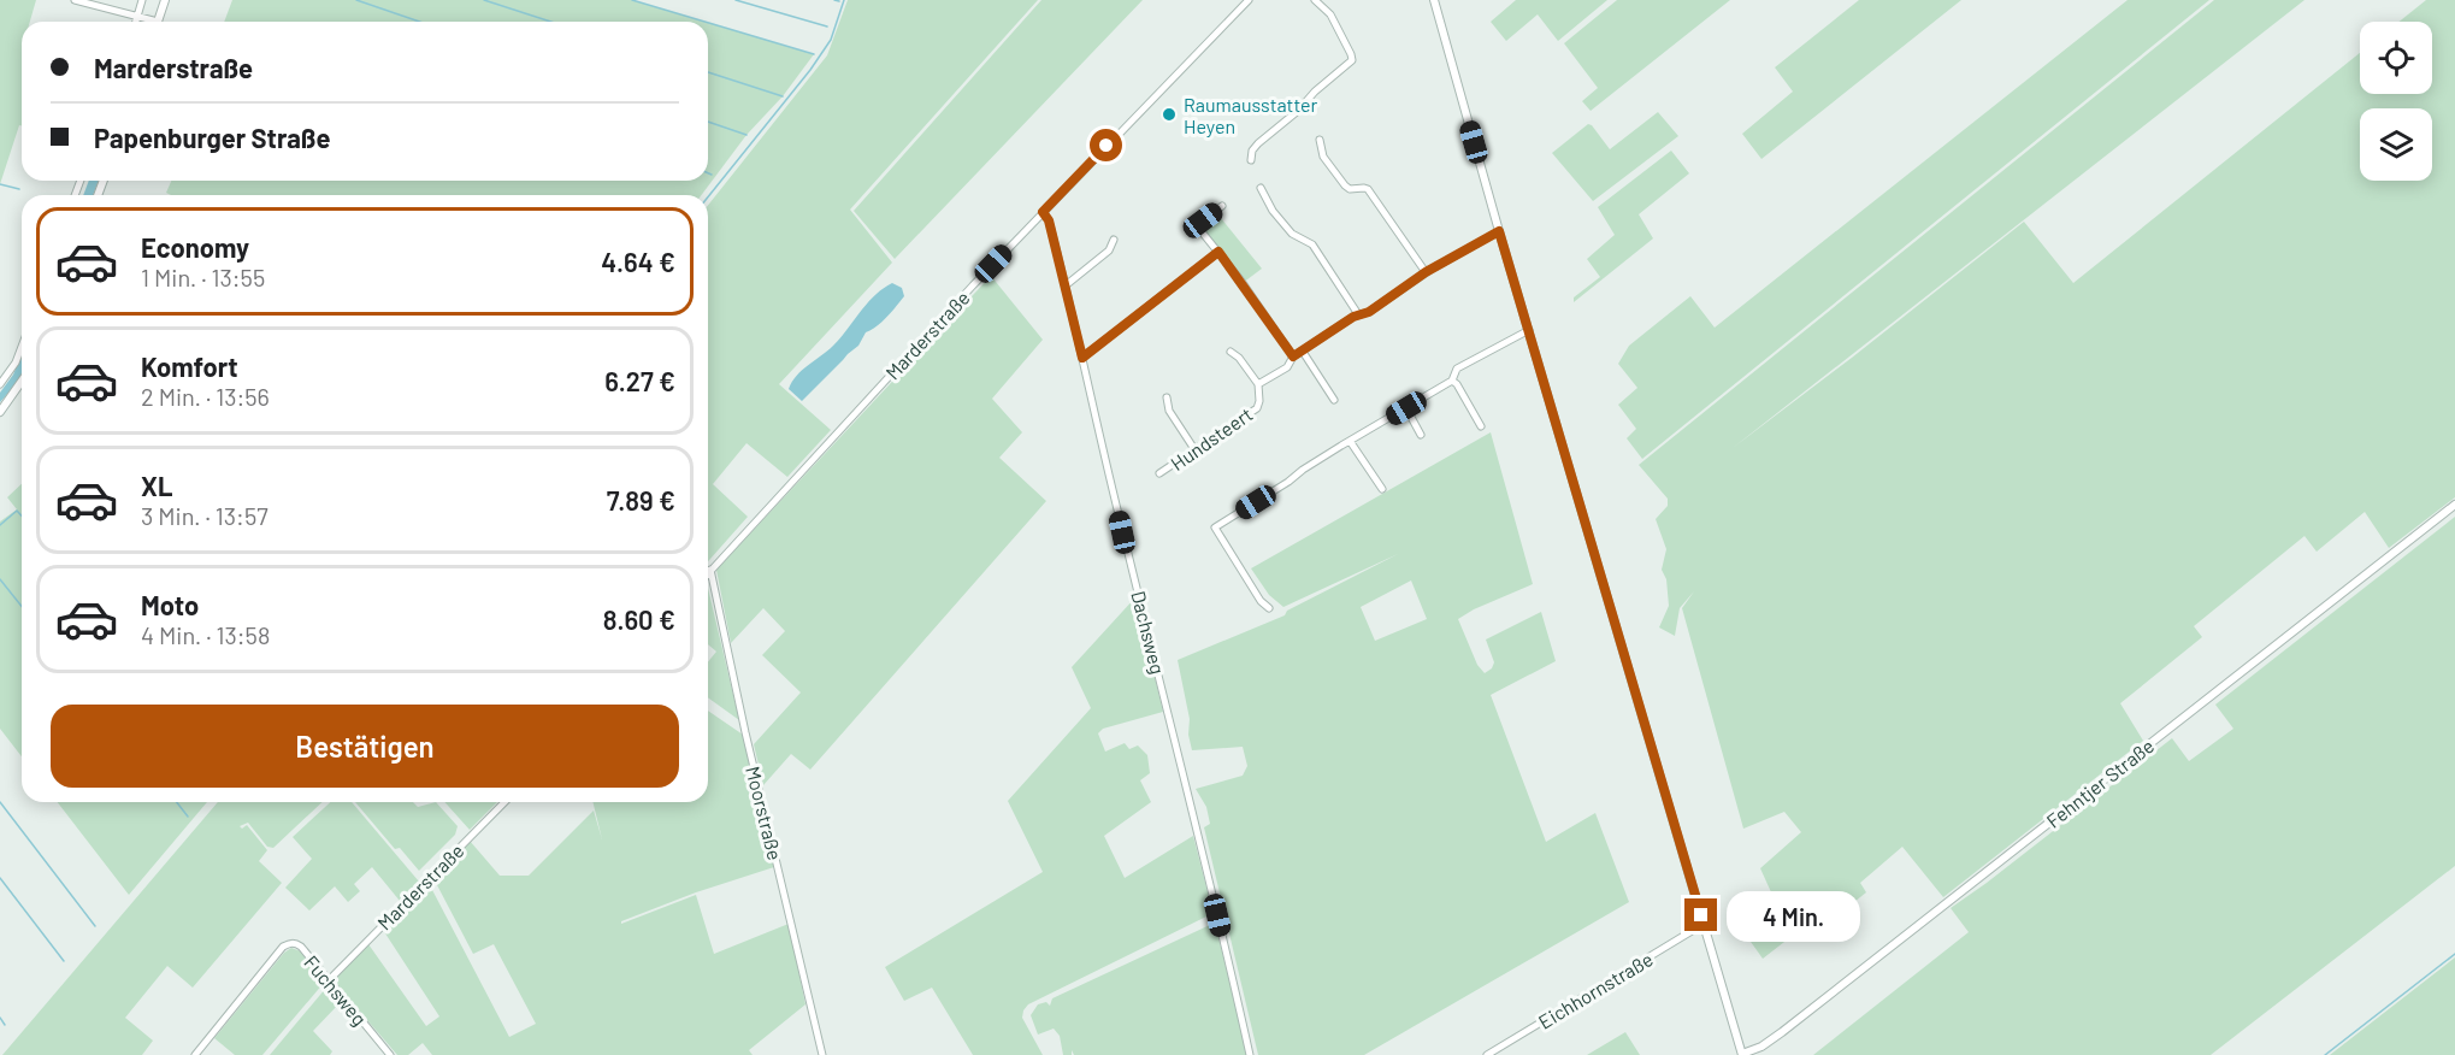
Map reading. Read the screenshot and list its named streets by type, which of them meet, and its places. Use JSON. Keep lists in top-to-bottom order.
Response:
{
  "streets": {
    "street": [
      "Marderstraße",
      "Hundsteert",
      "Dachsweg",
      "Fehntjer Straße",
      "Moorstraße",
      "Fuchsweg",
      "Eichhornstraße"
    ]
  },
  "crossings": [
    ["Marderstraße", "Dachsweg"],
    ["Marderstraße", "Moorstraße"],
    ["Marderstraße", "Fuchsweg"]
  ],
  "places": ["Raumausstatter Heyen"],
  "page": {
    "banner": ["Marderstraße", "Papenburger Straße"],
    "list": [
      {
        "name": "Economy",
        "note": "1 Min. · 13:55",
        "value": "4.64 €"
      },
      {
        "name": "Komfort",
        "note": "2 Min. · 13:56",
        "value": "6.27 €"
      },
      {
        "name": "XL",
        "note": "3 Min. · 13:57",
        "value": "7.89 €"
      },
      {
        "name": "Moto",
        "note": "4 Min. · 13:58",
        "value": "8.60 €"
      }
    ],
    "buttons": "Bestätigen",
    "bubble": "4 Min."
  }
}
